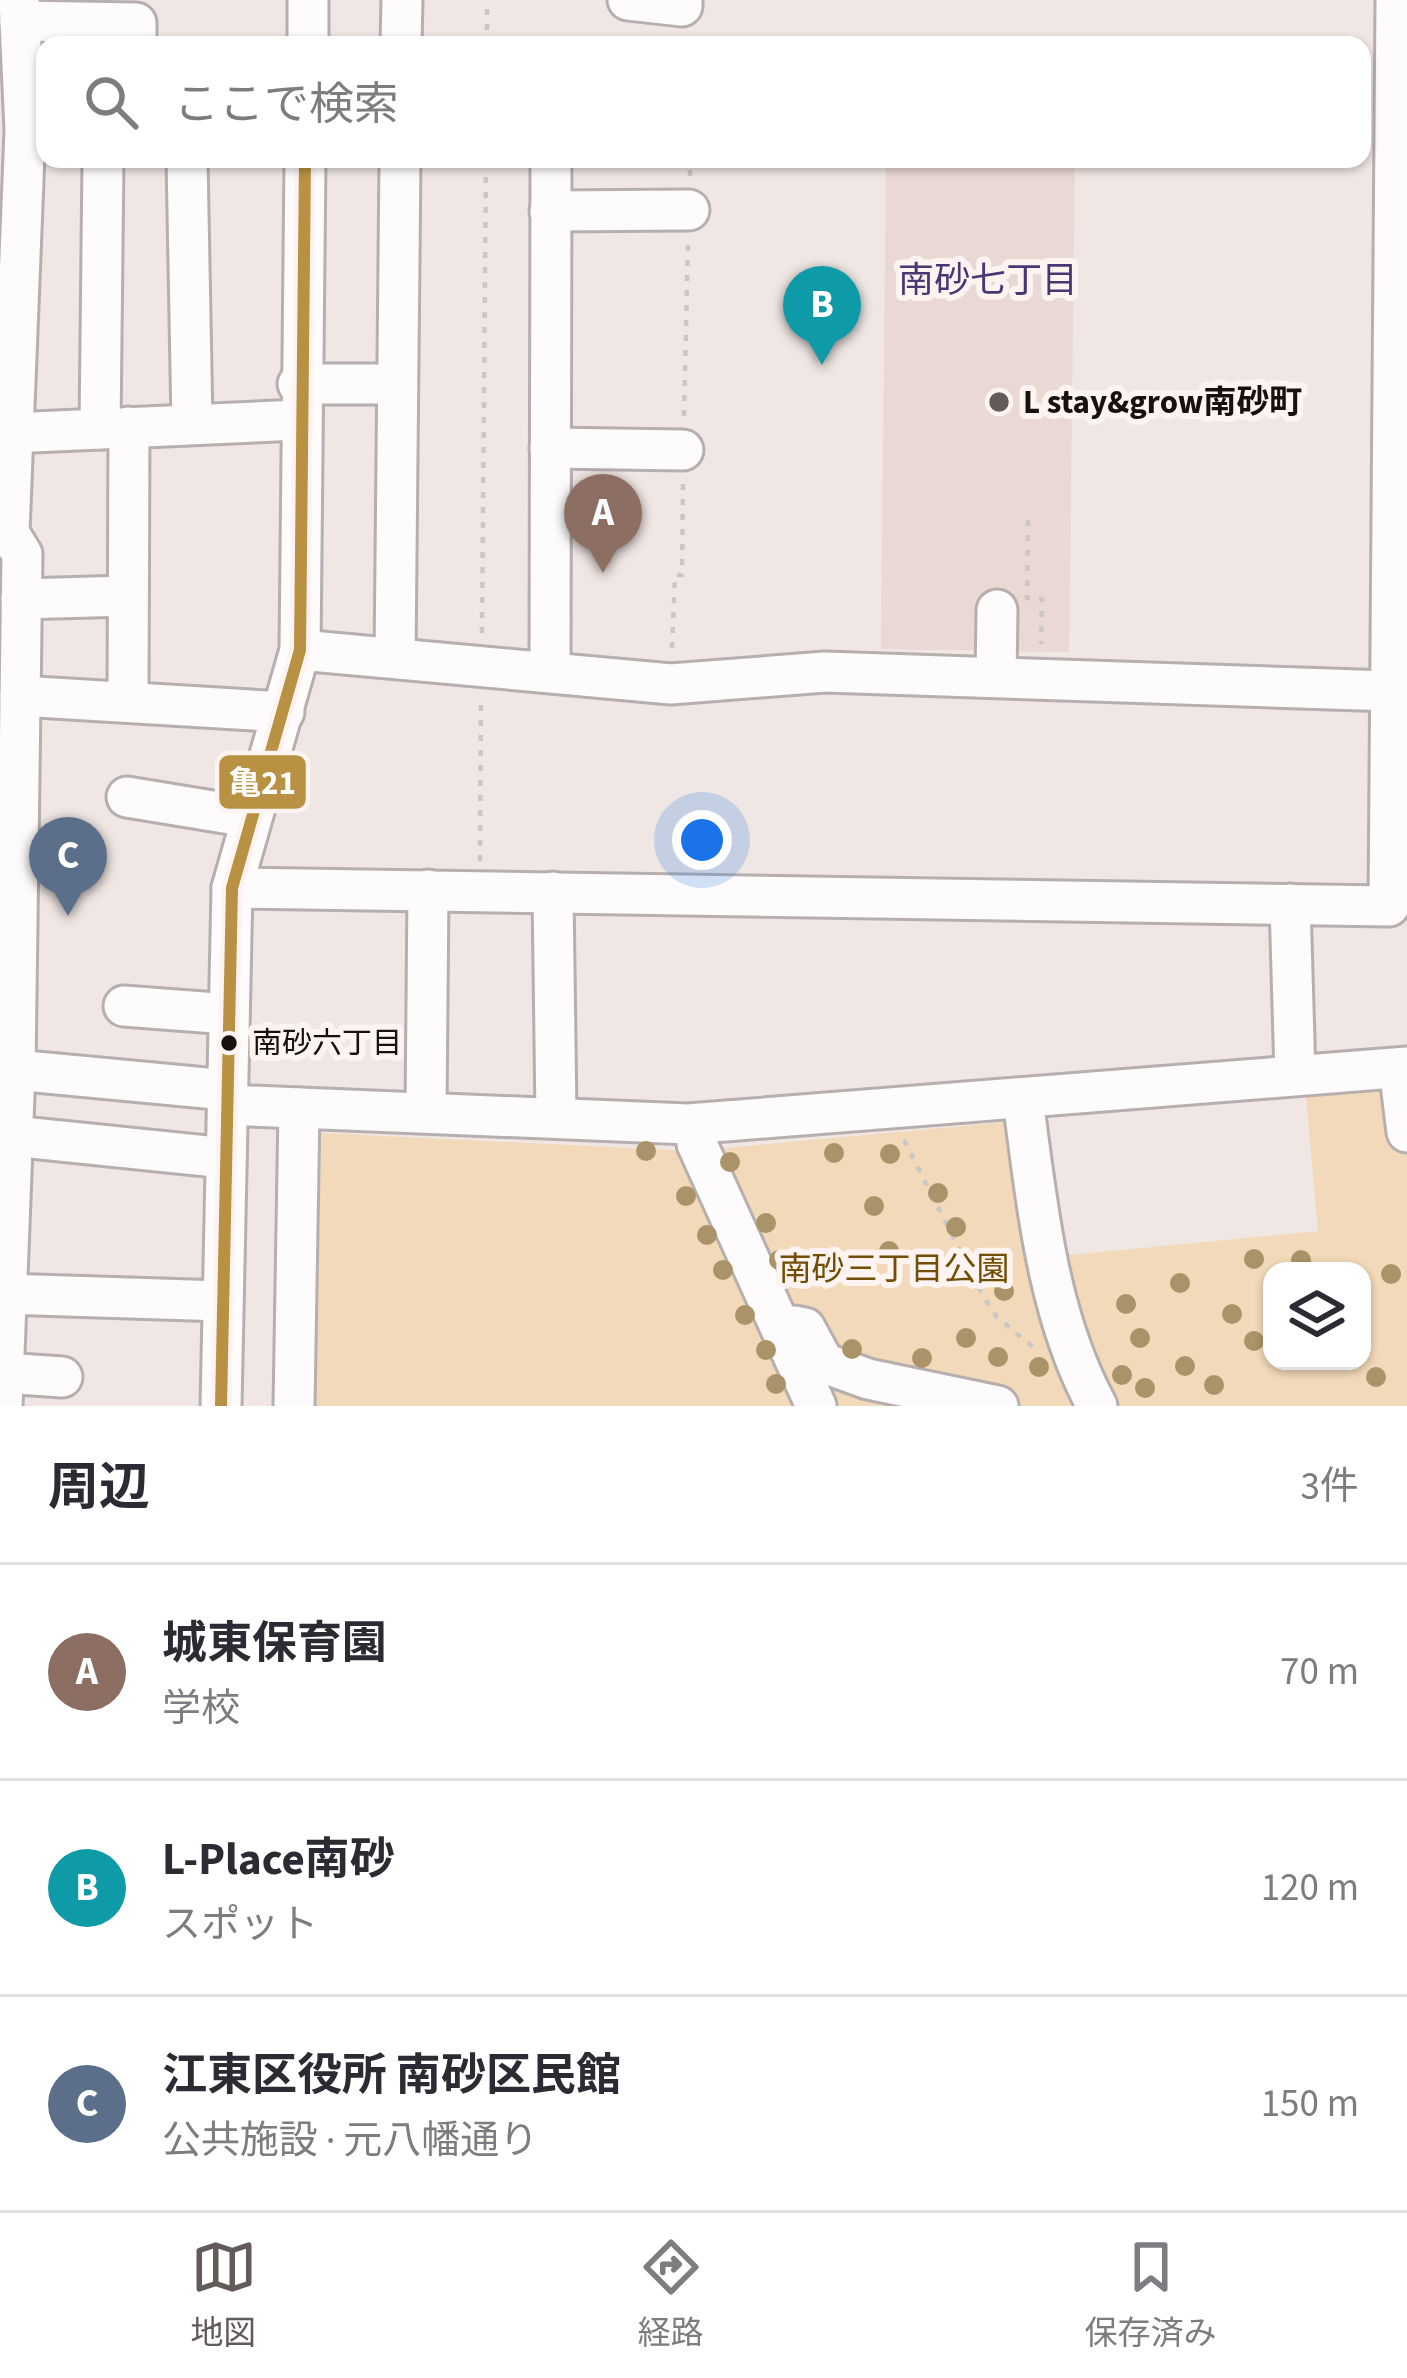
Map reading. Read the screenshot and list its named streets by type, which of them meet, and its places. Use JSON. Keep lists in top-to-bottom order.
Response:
{
  "districts": ["南砂七丁目"],
  "parks": ["南砂三丁目公園"],
  "places": ["L stay&grow南砂町", "南砂六丁目"],
  "lines": ["transit line 亀21"],
  "page": {
    "search": "ここで検索",
    "pins": ["B", "A", "C"],
    "heading": ["周辺", "3件"],
    "list": [
      {
        "mark": "A",
        "name": "城東保育園",
        "note": "学校",
        "value": "70 m"
      },
      {
        "mark": "B",
        "name": "L-Place南砂",
        "note": "スポット",
        "value": "120 m"
      },
      {
        "mark": "C",
        "name": "江東区役所 南砂区民館",
        "note": "公共施設 · 元八幡通り",
        "value": "150 m"
      }
    ],
    "nav": ["地図", "経路", "保存済み"]
  }
}
